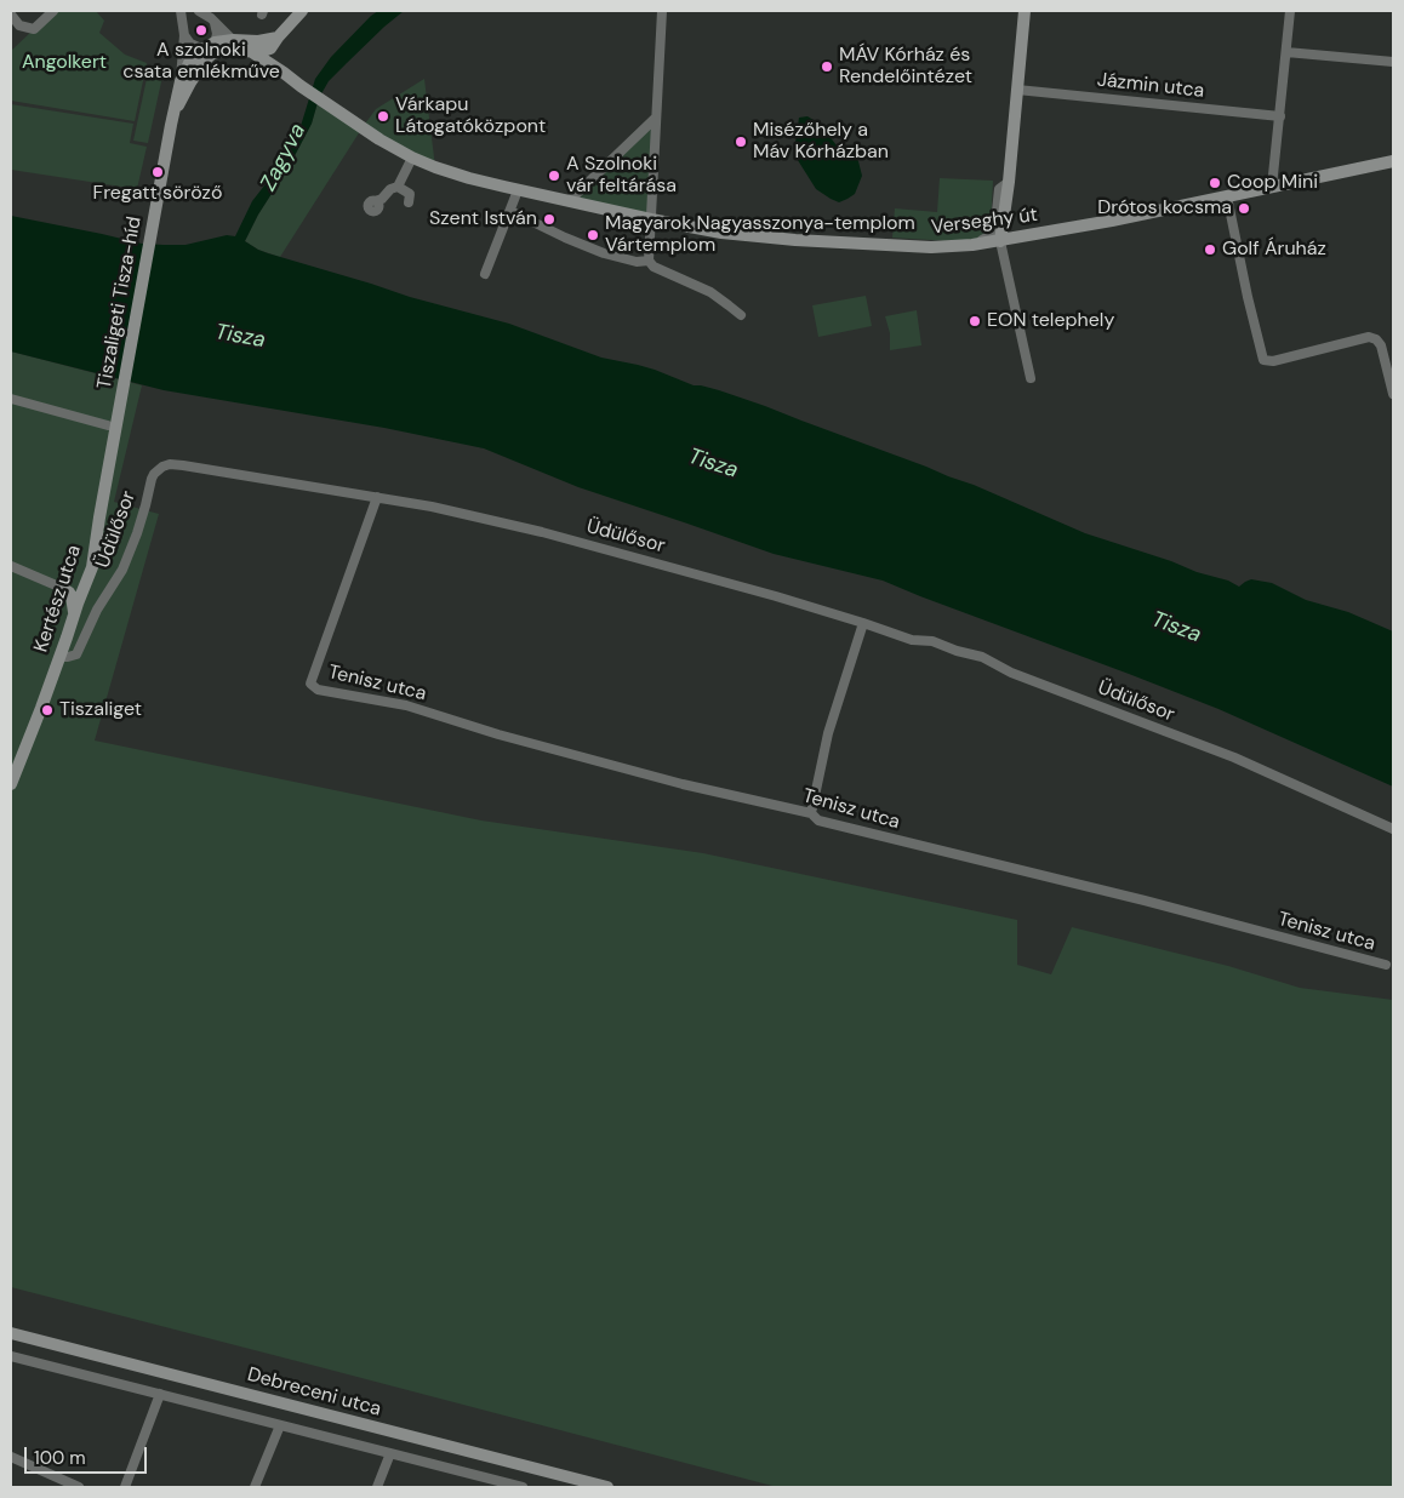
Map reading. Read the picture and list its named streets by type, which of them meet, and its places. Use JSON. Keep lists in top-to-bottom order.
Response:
{
  "streets": {
    "main road": [
      "Verseghy út",
      "Tiszaligeti Tisza-híd",
      "Kertész utca",
      "Debreceni utca"
    ],
    "street": ["Jázmin utca", "Üdülősor", "Tenisz utca"]
  },
  "crossings": [
    ["Tiszaligeti Tisza-híd", "Kertész utca"],
    ["Üdülősor", "Kertész utca"],
    ["Üdülősor", "Tenisz utca"]
  ],
  "water": ["Zagyva", "Tisza"],
  "parks": ["Angolkert"],
  "places": [
    "A szolnoki csata emlékműve",
    "MÁV Kórház és Rendelőintézet",
    "Várkapu Látogatóközpont",
    "Misézőhely a Máv Kórházban",
    "Fregatt söröző",
    "A Szolnoki vár feltárása",
    "Coop Mini",
    "Drótos kocsma",
    "Szent István",
    "Magyarok Nagyasszonya-templom Vártemplom",
    "Golf Áruház",
    "EON telephely",
    "Tiszaliget"
  ],
  "scale_bar": "100 m"
}
